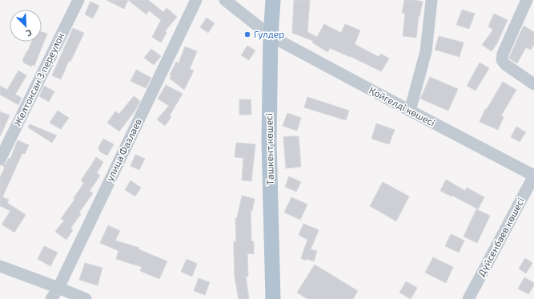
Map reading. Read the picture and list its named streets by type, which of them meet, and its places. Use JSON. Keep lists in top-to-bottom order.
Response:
{
  "streets": {
    "main road": ["Ташкент көшесі"],
    "street": [
      "Желтоксан 3 переулок",
      "Қойгелді көшесі",
      "улица Фазлаев",
      "Дүйсенбаев көшесі"
    ]
  },
  "crossings": [
    ["Қойгелді көшесі", "Ташкент көшесі"],
    ["Қойгелді көшесі", "Дүйсенбаев көшесі"]
  ],
  "places": ["Гулдер"],
  "north": "bottom right"
}
